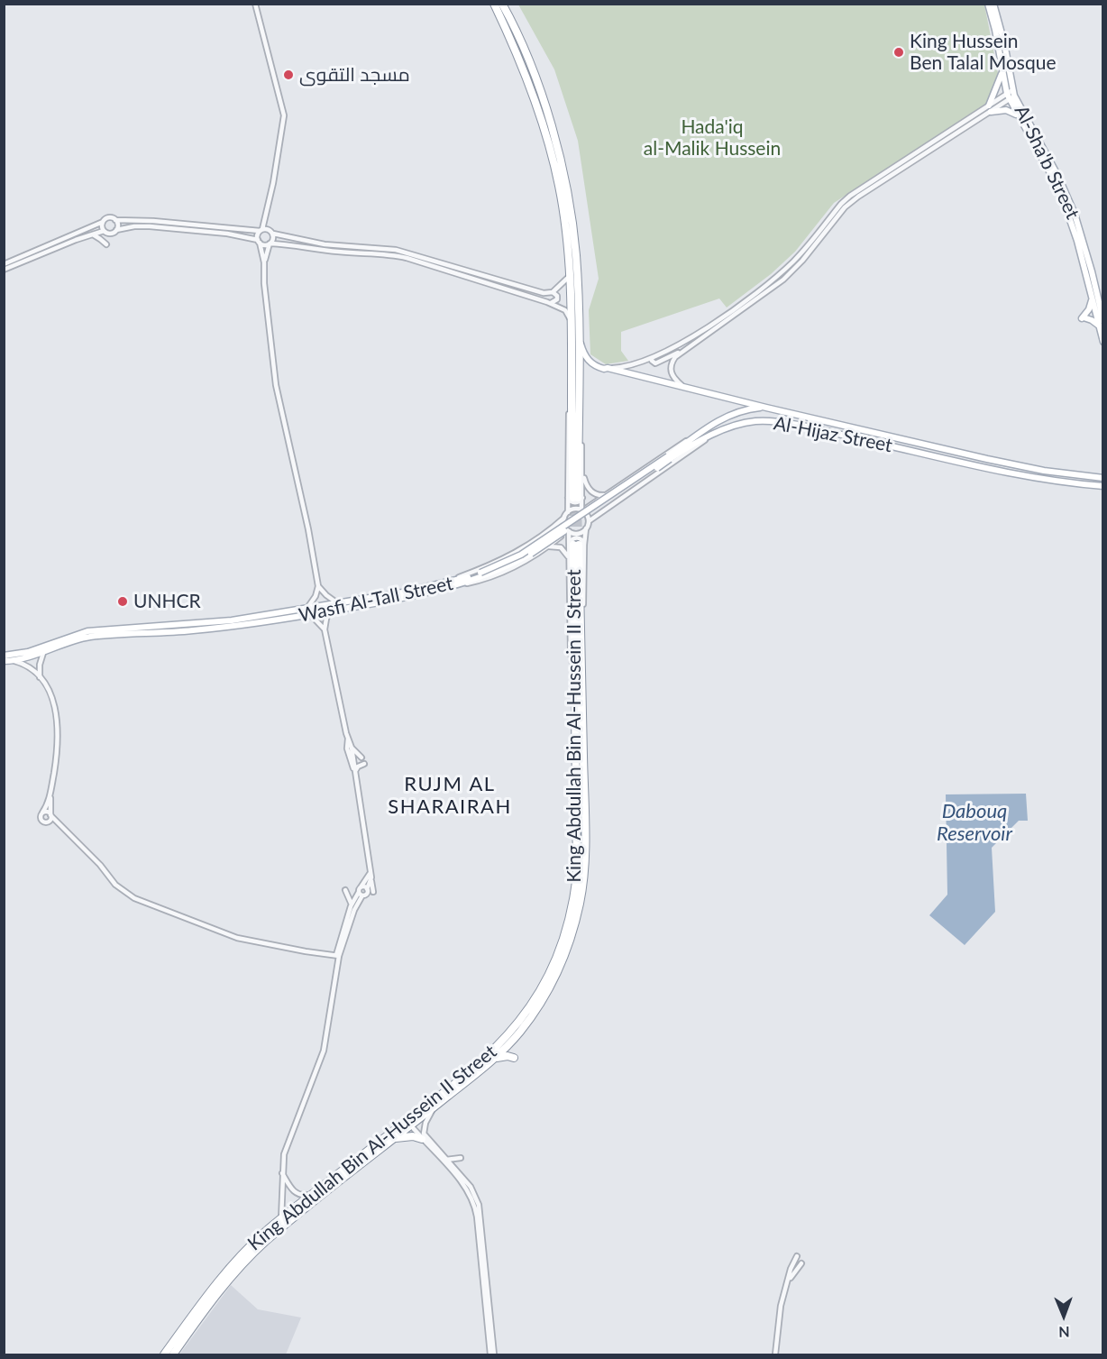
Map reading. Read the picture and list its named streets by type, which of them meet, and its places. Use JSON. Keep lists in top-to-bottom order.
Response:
{
  "streets": {
    "highway": ["King Abdullah Bin Al-Hussein II Street"],
    "main road": ["Al-Sha'b Street", "Al-Hijaz Street", "Wasfi Al-Tall Street"]
  },
  "crossings": [
    ["Al-Hijaz Street", "Wasfi Al-Tall Street"]
  ],
  "districts": ["RUJM AL SHARAIRAH"],
  "water": ["Dabouq Reservoir"],
  "parks": ["Hada'iq al-Malik Hussein"],
  "places": ["King Hussein Ben Talal Mosque", "مسجد التقوى", "UNHCR"],
  "north": "bottom"
}
